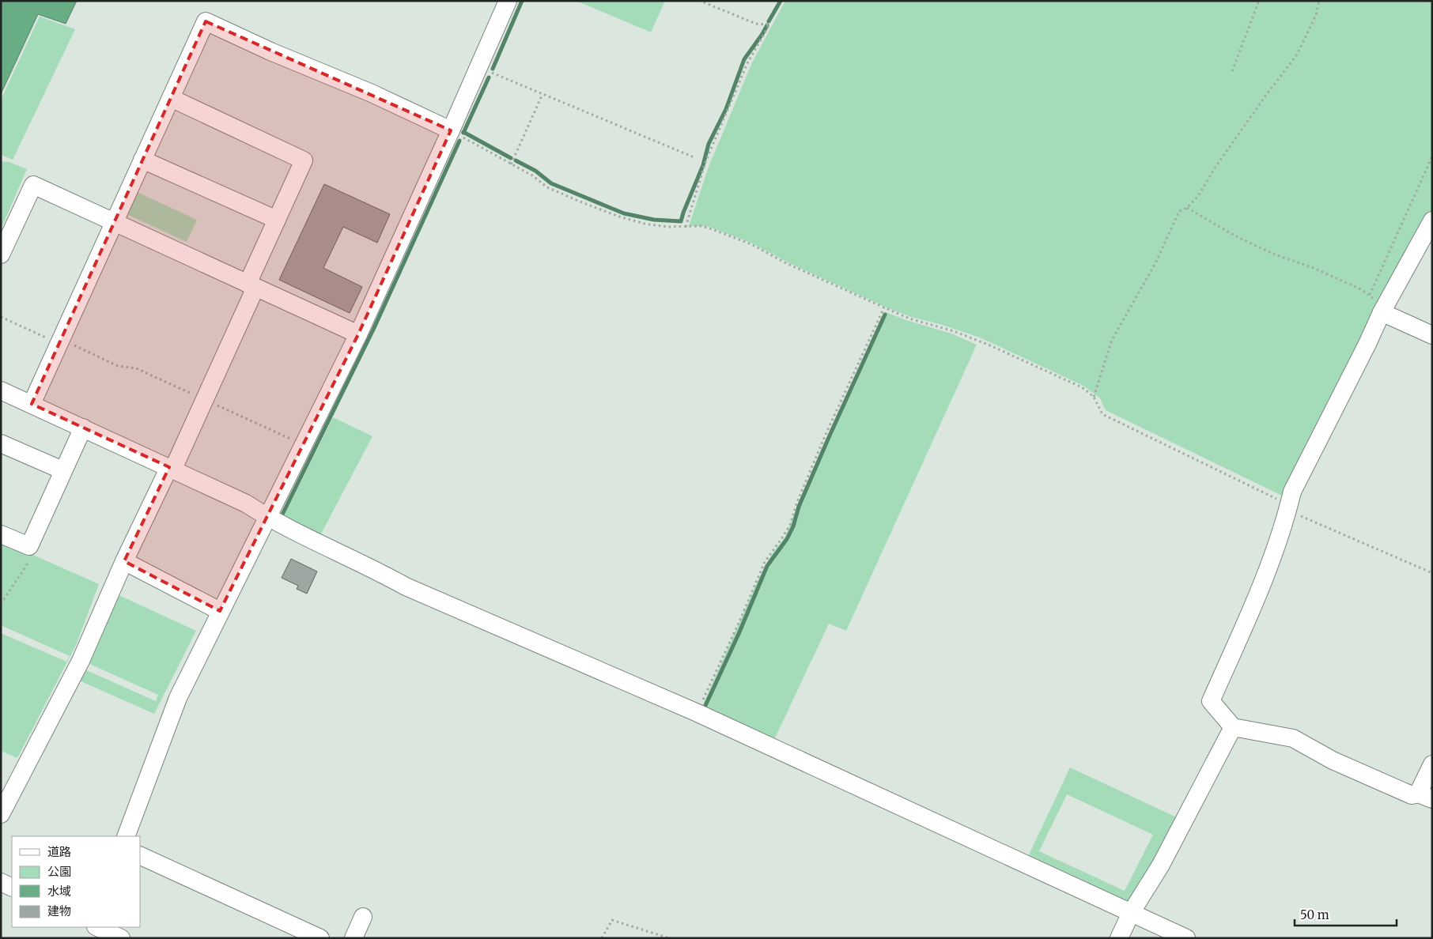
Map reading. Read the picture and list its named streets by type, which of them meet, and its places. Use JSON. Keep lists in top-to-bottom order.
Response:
{
  "legend": [
    "道路",
    "公園",
    "水域",
    "建物"
  ],
  "scale_bar": "50 m"
}
